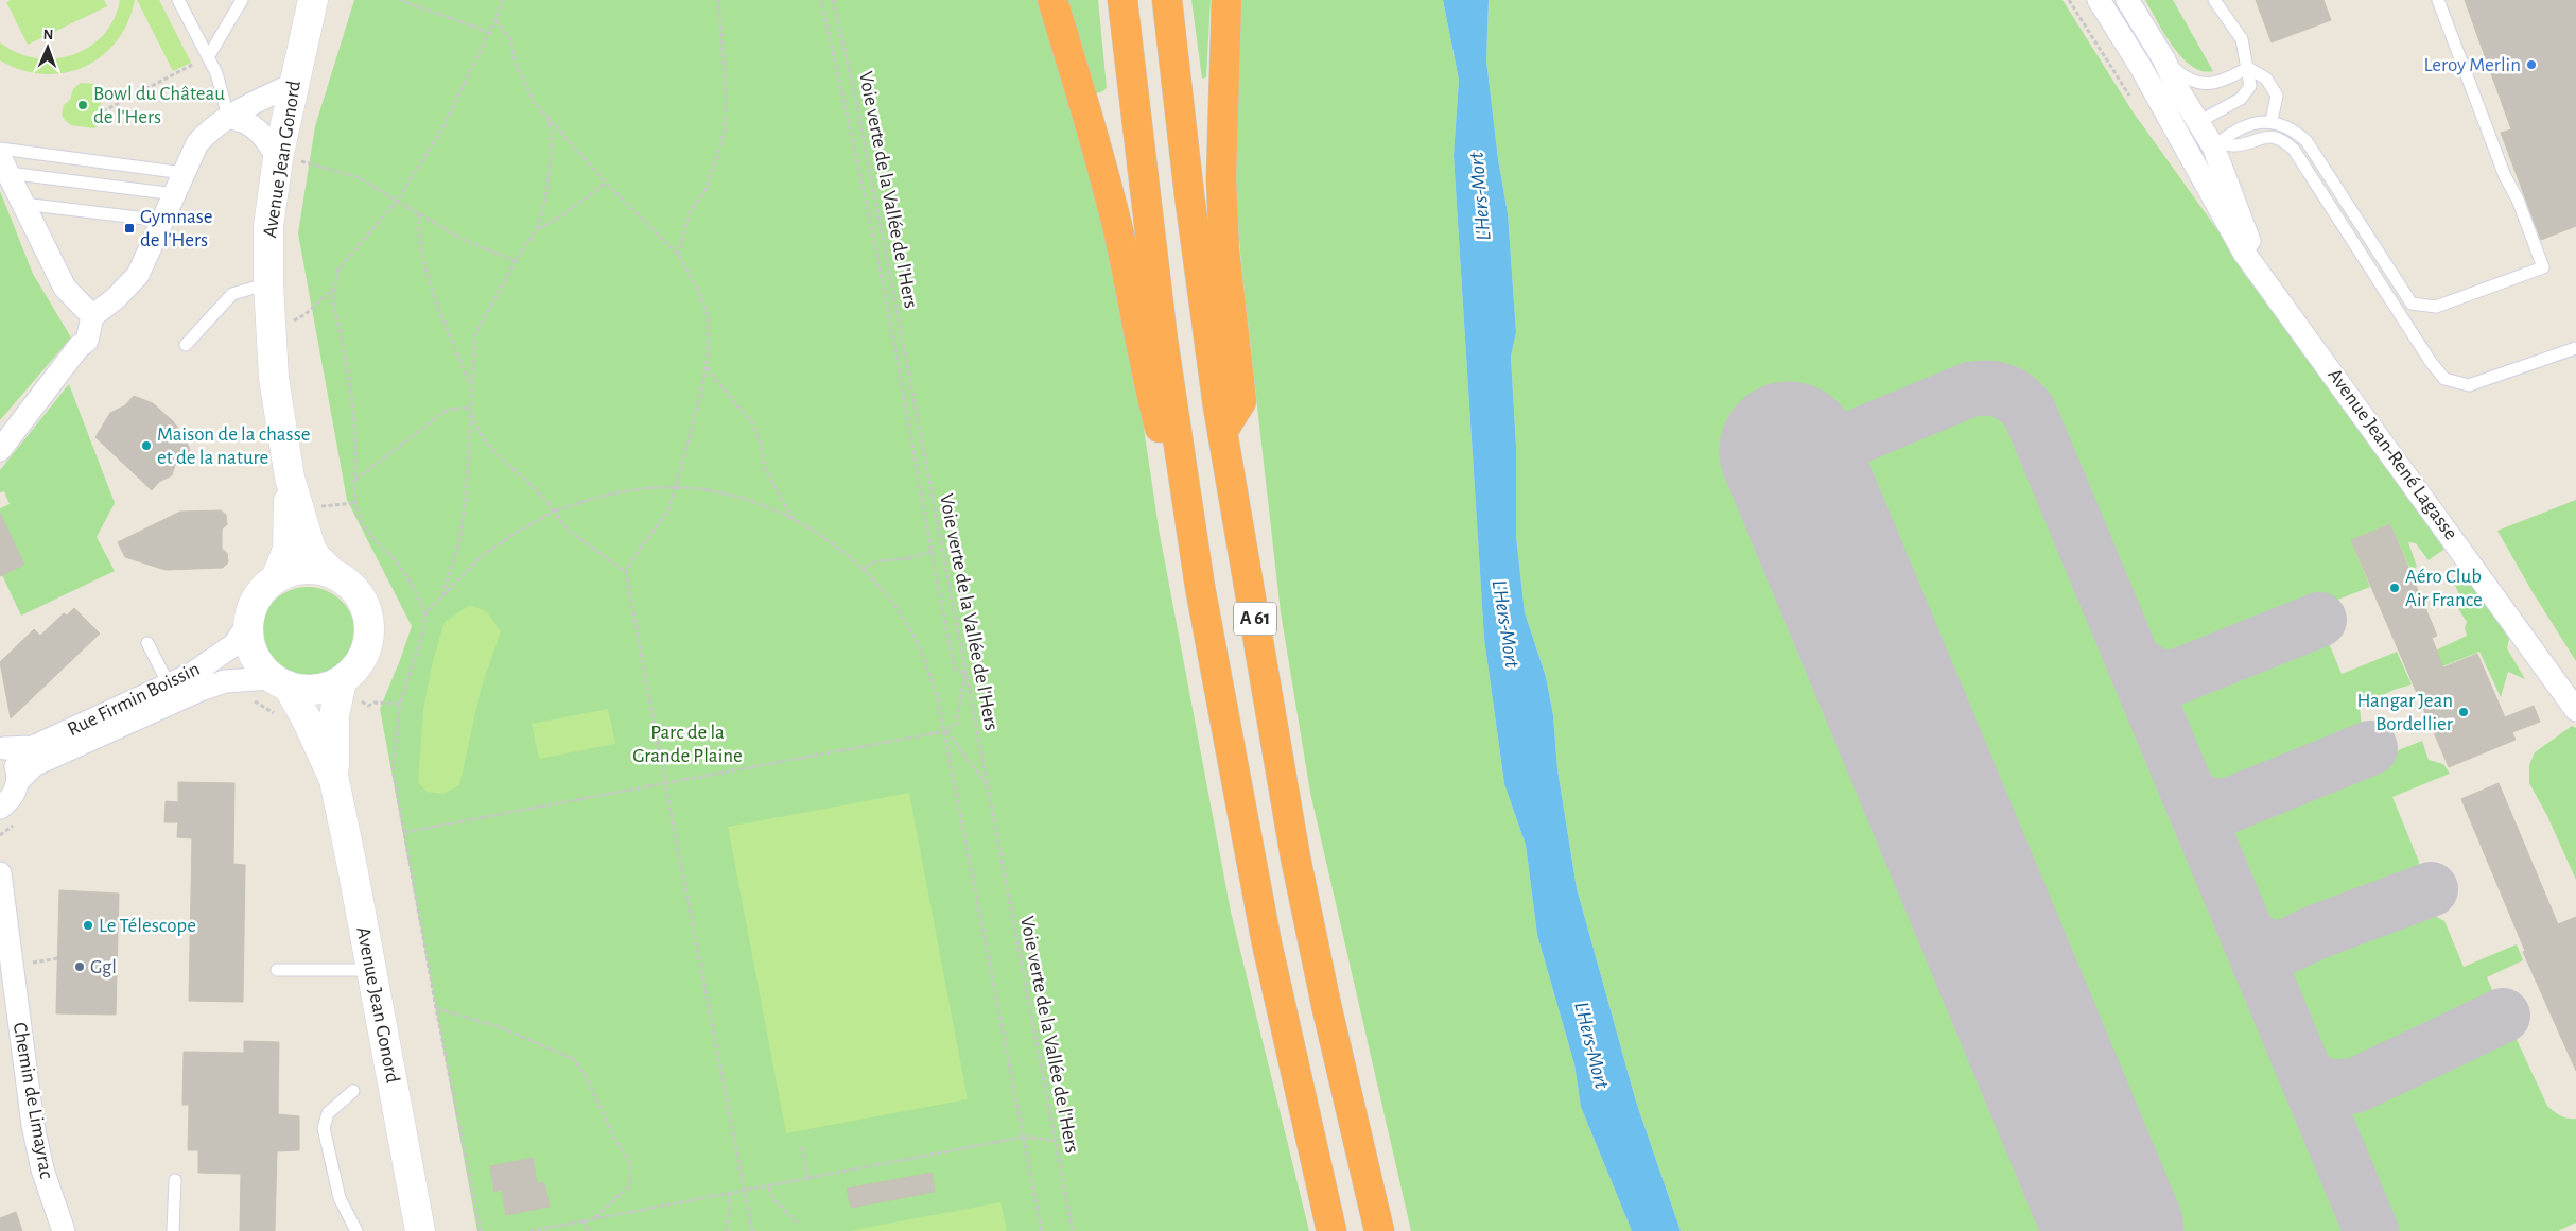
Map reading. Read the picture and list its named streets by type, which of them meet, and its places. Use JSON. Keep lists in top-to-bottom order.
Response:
{
  "streets": {
    "highway": ["A 61"],
    "street": [
      "Avenue Jean Gonord",
      "Avenue Jean-René Lagasse",
      "Rue Firmin Boissin",
      "Chemin de Limayrac"
    ],
    "path": ["Voie verte de la Vallée de l'Hers"]
  },
  "crossings": [
    ["Avenue Jean Gonord", "Rue Firmin Boissin"]
  ],
  "water": ["L'Hers-Mort"],
  "parks": ["Parc de la Grande Plaine"],
  "places": {
    "other": [
      "Leroy Merlin",
      "Bowl du Château de l'Hers",
      "Maison de la chasse et de la nature",
      "Aéro Club Air France",
      "Hangar Jean Bordellier",
      "Le Télescope",
      "Ggl"
    ],
    "transit": ["Gymnase de l'Hers"]
  },
  "north": "top"
}
